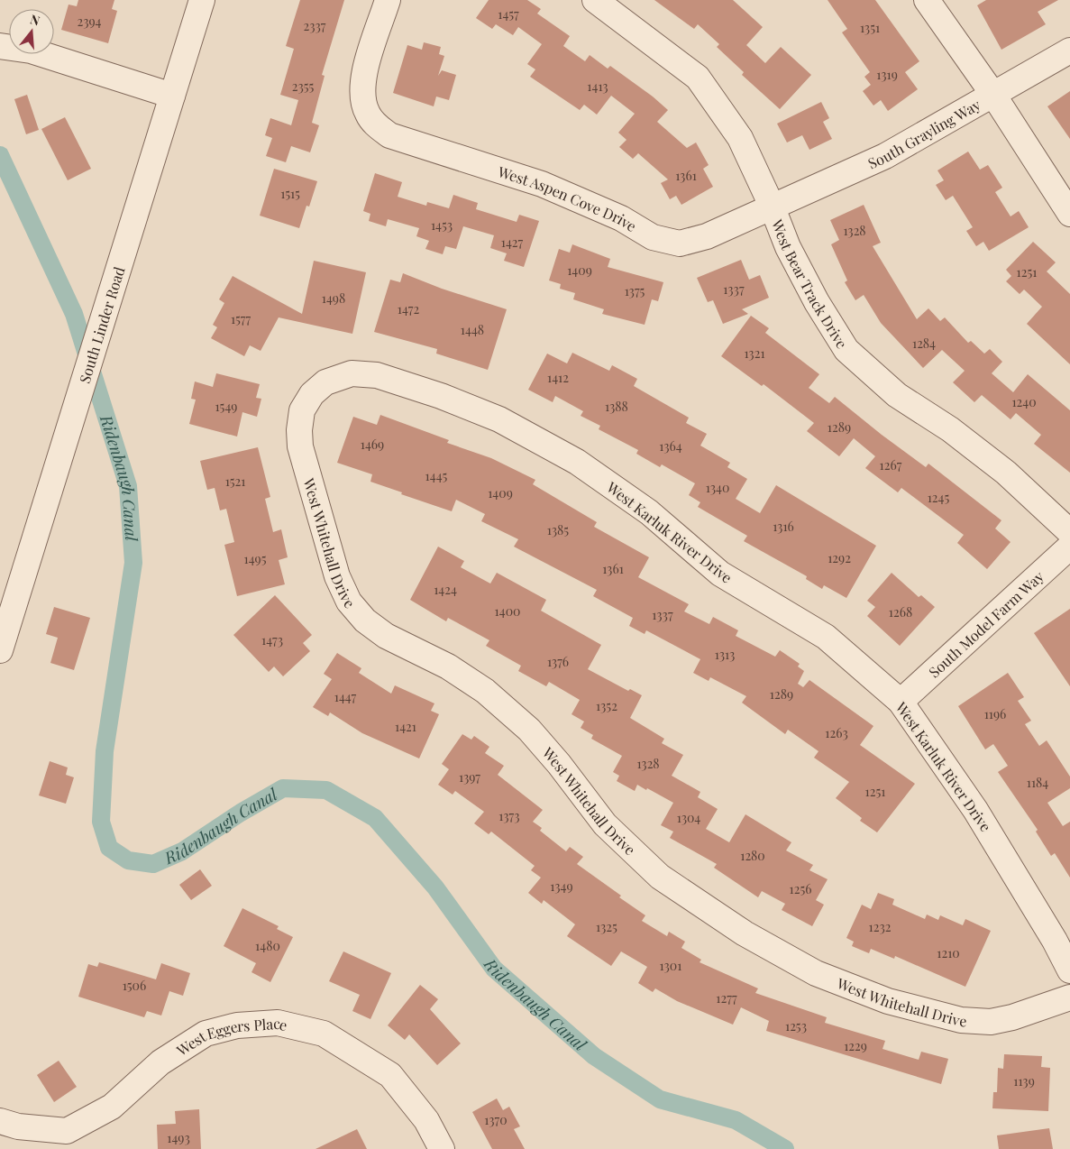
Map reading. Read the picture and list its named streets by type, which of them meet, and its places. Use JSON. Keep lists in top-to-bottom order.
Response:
{
  "streets": {
    "street": [
      "South Grayling Way",
      "West Aspen Cove Drive",
      "West Bear Track Drive",
      "South Linder Road",
      "West Karluk River Drive",
      "West Whitehall Drive",
      "South Model Farm Way",
      "West Eggers Place"
    ]
  },
  "crossings": [
    ["South Grayling Way", "West Aspen Cove Drive"],
    ["South Grayling Way", "West Bear Track Drive"],
    ["West Aspen Cove Drive", "West Bear Track Drive"],
    ["West Karluk River Drive", "West Whitehall Drive"],
    ["West Karluk River Drive", "South Model Farm Way"]
  ],
  "water": ["Ridenbaugh Canal"],
  "house_numbers": [
    "1457",
    "2394",
    "2337",
    "1351",
    "1319",
    "2355",
    "1413",
    "1361",
    "1515",
    "1453",
    "1328",
    "1427",
    "1409",
    "1251",
    "1337",
    "1375",
    "1498",
    "1472",
    "1577",
    "1448",
    "1284",
    "1321",
    "1412",
    "1240",
    "1549",
    "1388",
    "1289",
    "1469",
    "1364",
    "1267",
    "1445",
    "1521",
    "1340",
    "1409",
    "1245",
    "1316",
    "1385",
    "1292",
    "1495",
    "1361",
    "1424",
    "1400",
    "1268",
    "1337",
    "1473",
    "1313",
    "1376",
    "1289",
    "1447",
    "1352",
    "1196",
    "1421",
    "1263",
    "1328",
    "1397",
    "1184",
    "1251",
    "1373",
    "1304",
    "1280",
    "1349",
    "1256",
    "1325",
    "1232",
    "1480",
    "1210",
    "1301",
    "1506",
    "1277",
    "1253",
    "1229",
    "1139",
    "1370",
    "1493"
  ],
  "north": "top"
}
